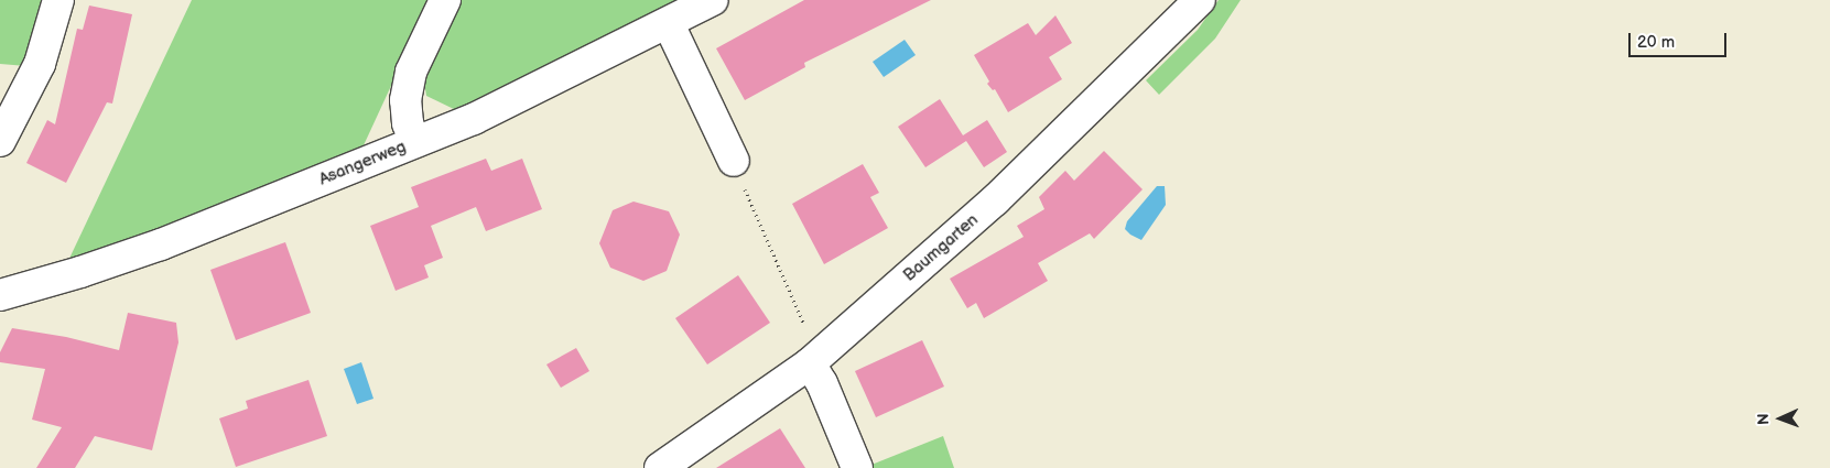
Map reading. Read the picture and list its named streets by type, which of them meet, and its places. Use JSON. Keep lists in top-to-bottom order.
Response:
{
  "streets": {
    "street": ["Asangerweg", "Baumgarten"]
  },
  "scale_bar": "20 m",
  "north": "left"
}
